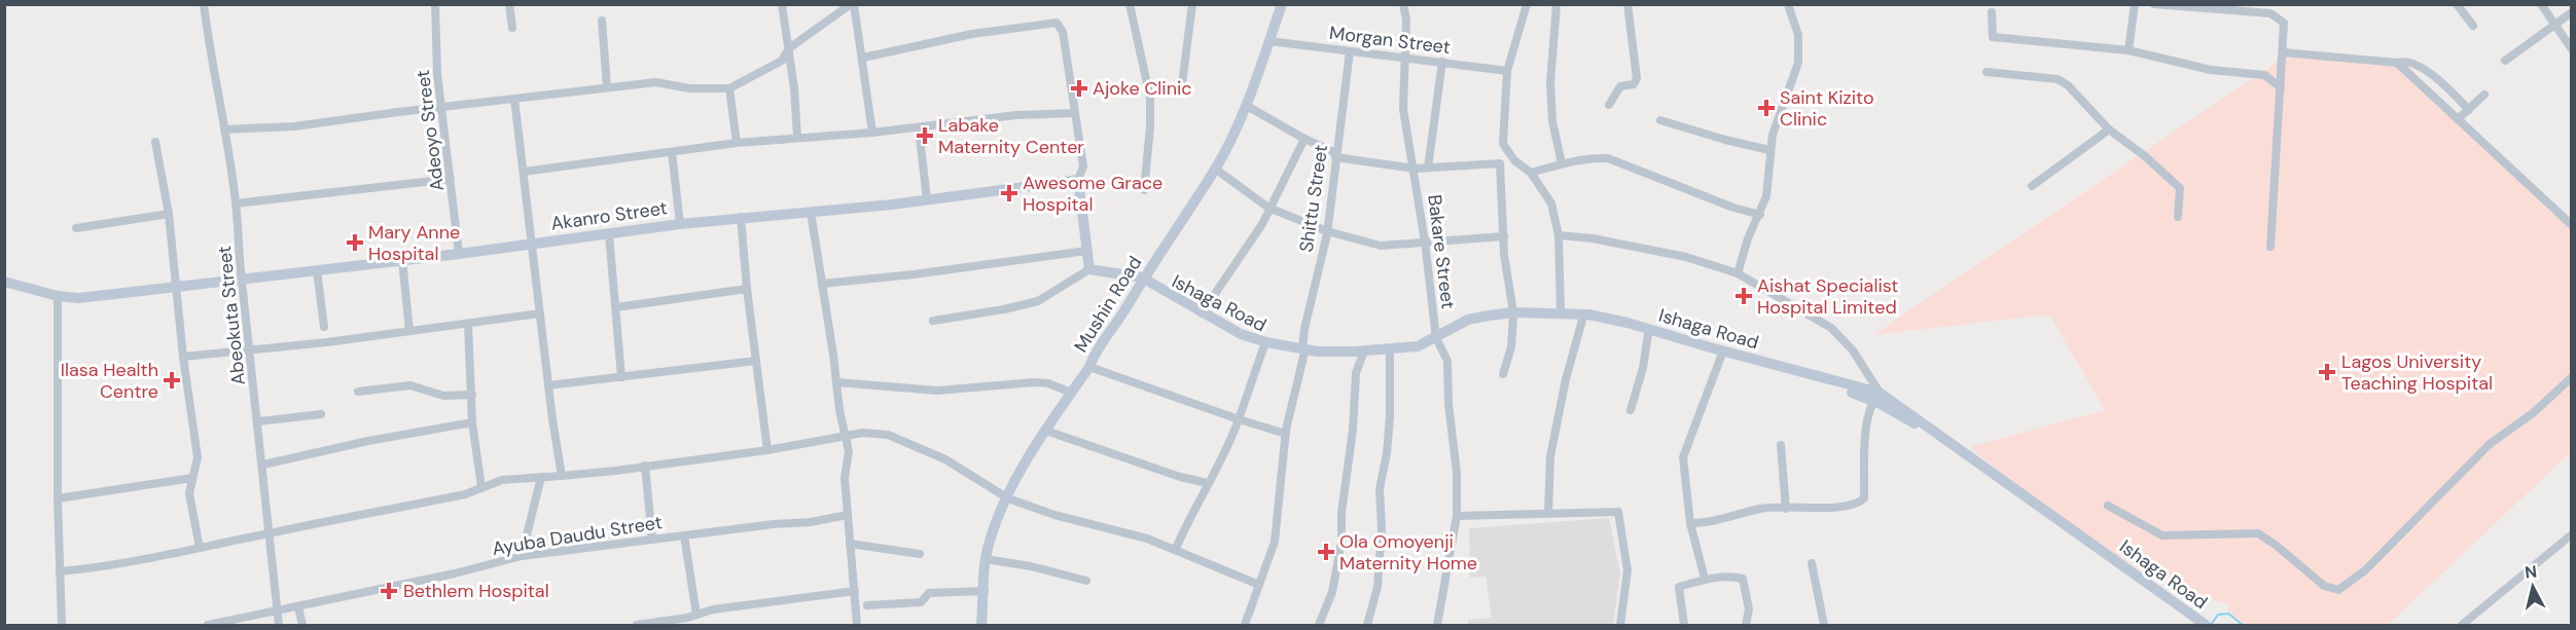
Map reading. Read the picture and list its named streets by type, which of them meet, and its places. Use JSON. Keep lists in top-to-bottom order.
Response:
{
  "streets": {
    "main road": ["Akanro Street", "Ishaga Road", "Mushin Road"],
    "street": [
      "Morgan Street",
      "Adeoyo Street",
      "Shittu Street",
      "Bakare Street",
      "Abeokuta Street",
      "Ayuba Daudu Street"
    ]
  },
  "crossings": [
    ["Morgan Street", "Shittu Street"],
    ["Morgan Street", "Bakare Street"],
    ["Morgan Street", "Mushin Road"],
    ["Adeoyo Street", "Akanro Street"],
    ["Shittu Street", "Ishaga Road"],
    ["Akanro Street", "Abeokuta Street"],
    ["Bakare Street", "Ishaga Road"],
    ["Ishaga Road", "Mushin Road"],
    ["Abeokuta Street", "Ayuba Daudu Street"]
  ],
  "places": {
    "health": [
      "Ajoke Clinic",
      "Saint Kizito Clinic",
      "Labake Maternity Center",
      "Awesome Grace Hospital",
      "Mary Anne Hospital",
      "Aishat Specialist Hospital Limited",
      "Lagos University Teaching Hospital",
      "Ilasa Health Centre",
      "Ola Omoyenji Maternity Home",
      "Bethlem Hospital"
    ]
  },
  "north": "top"
}
